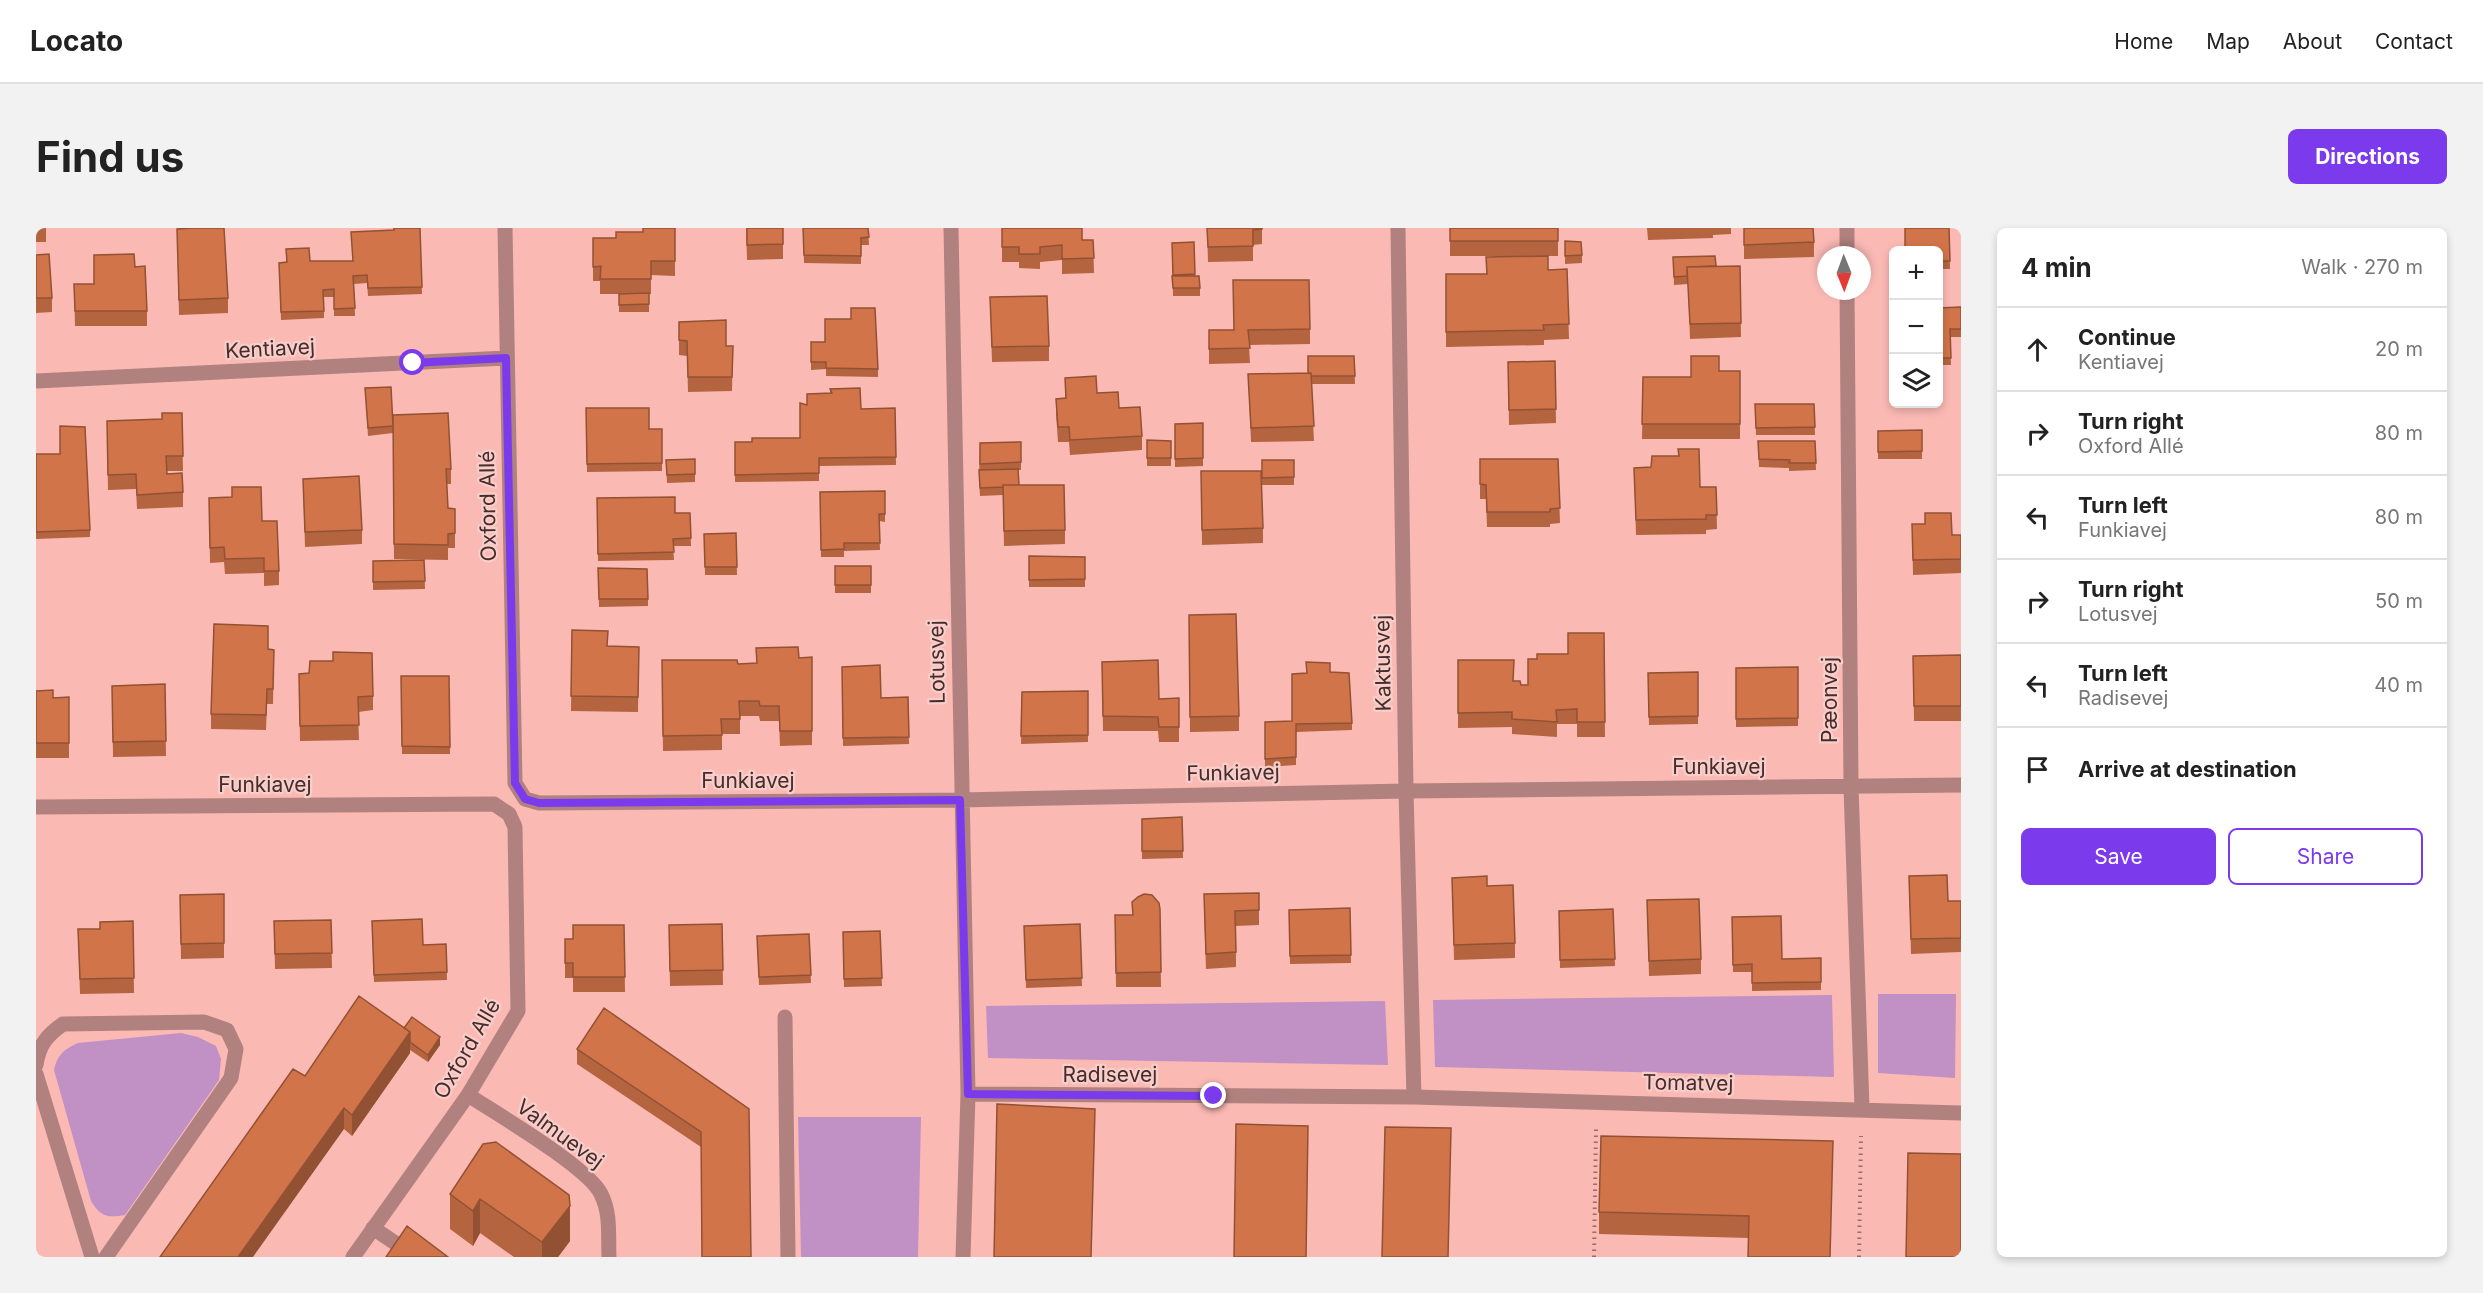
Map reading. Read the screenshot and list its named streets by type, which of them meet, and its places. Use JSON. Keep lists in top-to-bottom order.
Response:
{
  "streets": {
    "street": [
      "Kentiavej",
      "Oxford Allé",
      "Lotusvej",
      "Kaktusvej",
      "Pæonvej",
      "Funkiavej",
      "Radisevej",
      "Tomatvej",
      "Valmuevej"
    ]
  },
  "crossings": [
    ["Kentiavej", "Oxford Allé"],
    ["Oxford Allé", "Funkiavej"],
    ["Oxford Allé", "Valmuevej"],
    ["Lotusvej", "Funkiavej"],
    ["Lotusvej", "Radisevej"],
    ["Kaktusvej", "Funkiavej"],
    ["Kaktusvej", "Radisevej"],
    ["Kaktusvej", "Tomatvej"],
    ["Pæonvej", "Funkiavej"],
    ["Pæonvej", "Tomatvej"],
    ["Radisevej", "Tomatvej"]
  ],
  "north": "bottom",
  "page": {
    "header": "Locato",
    "nav": [
      "Home",
      "Map",
      "About",
      "Contact"
    ],
    "buttons": [
      "Directions",
      ["Save", "Share"]
    ],
    "title": "Find us",
    "heading": ["4 min", "Walk · 270 m"],
    "map_buttons": ["+", "−"],
    "list": [
      ["Continue", "Kentiavej", "20 m"],
      ["Turn right", "Oxford Allé", "80 m"],
      ["Turn left", "Funkiavej", "80 m"],
      ["Turn right", "Lotusvej", "50 m"],
      ["Turn left", "Radisevej", "40 m"],
      "Arrive at destination"
    ]
  }
}
